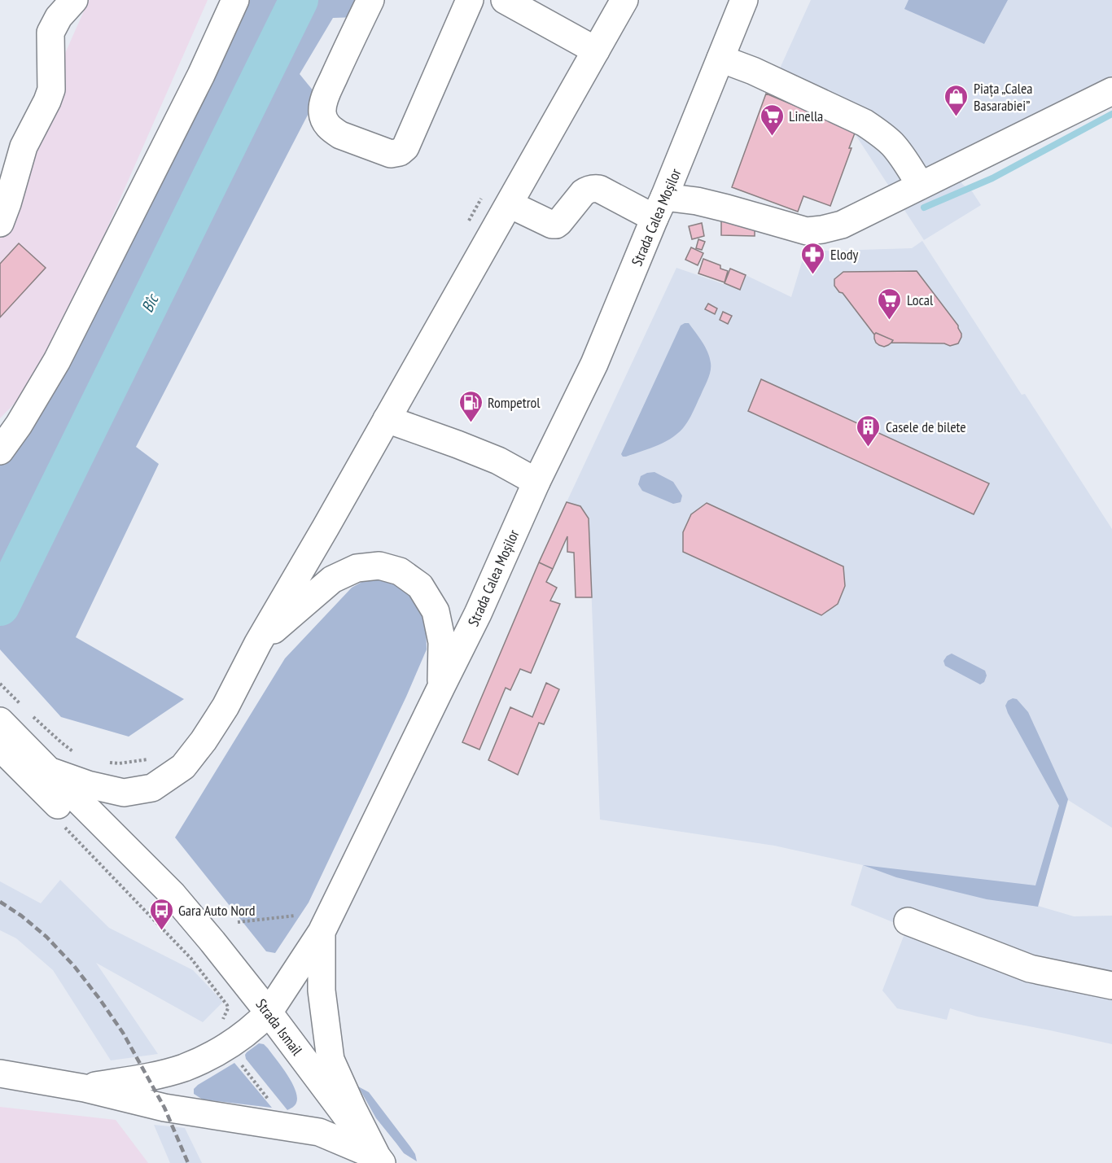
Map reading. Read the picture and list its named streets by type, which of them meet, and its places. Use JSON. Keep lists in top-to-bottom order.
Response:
{
  "streets": {
    "main road": ["Strada Calea Moșilor", "Strada Ismail"]
  },
  "crossings": [
    ["Strada Calea Moșilor", "Strada Ismail"]
  ],
  "water": ["Bîc"],
  "places": {
    "shop": ["Piața „Calea Basarabiei”"],
    "supermarket": ["Linella", "Local"],
    "pharmacy": ["Elody"],
    "fuel station": ["Rompetrol"],
    "building": ["Casele de bilete"],
    "bus stop": ["Gara Auto Nord"]
  }
}
